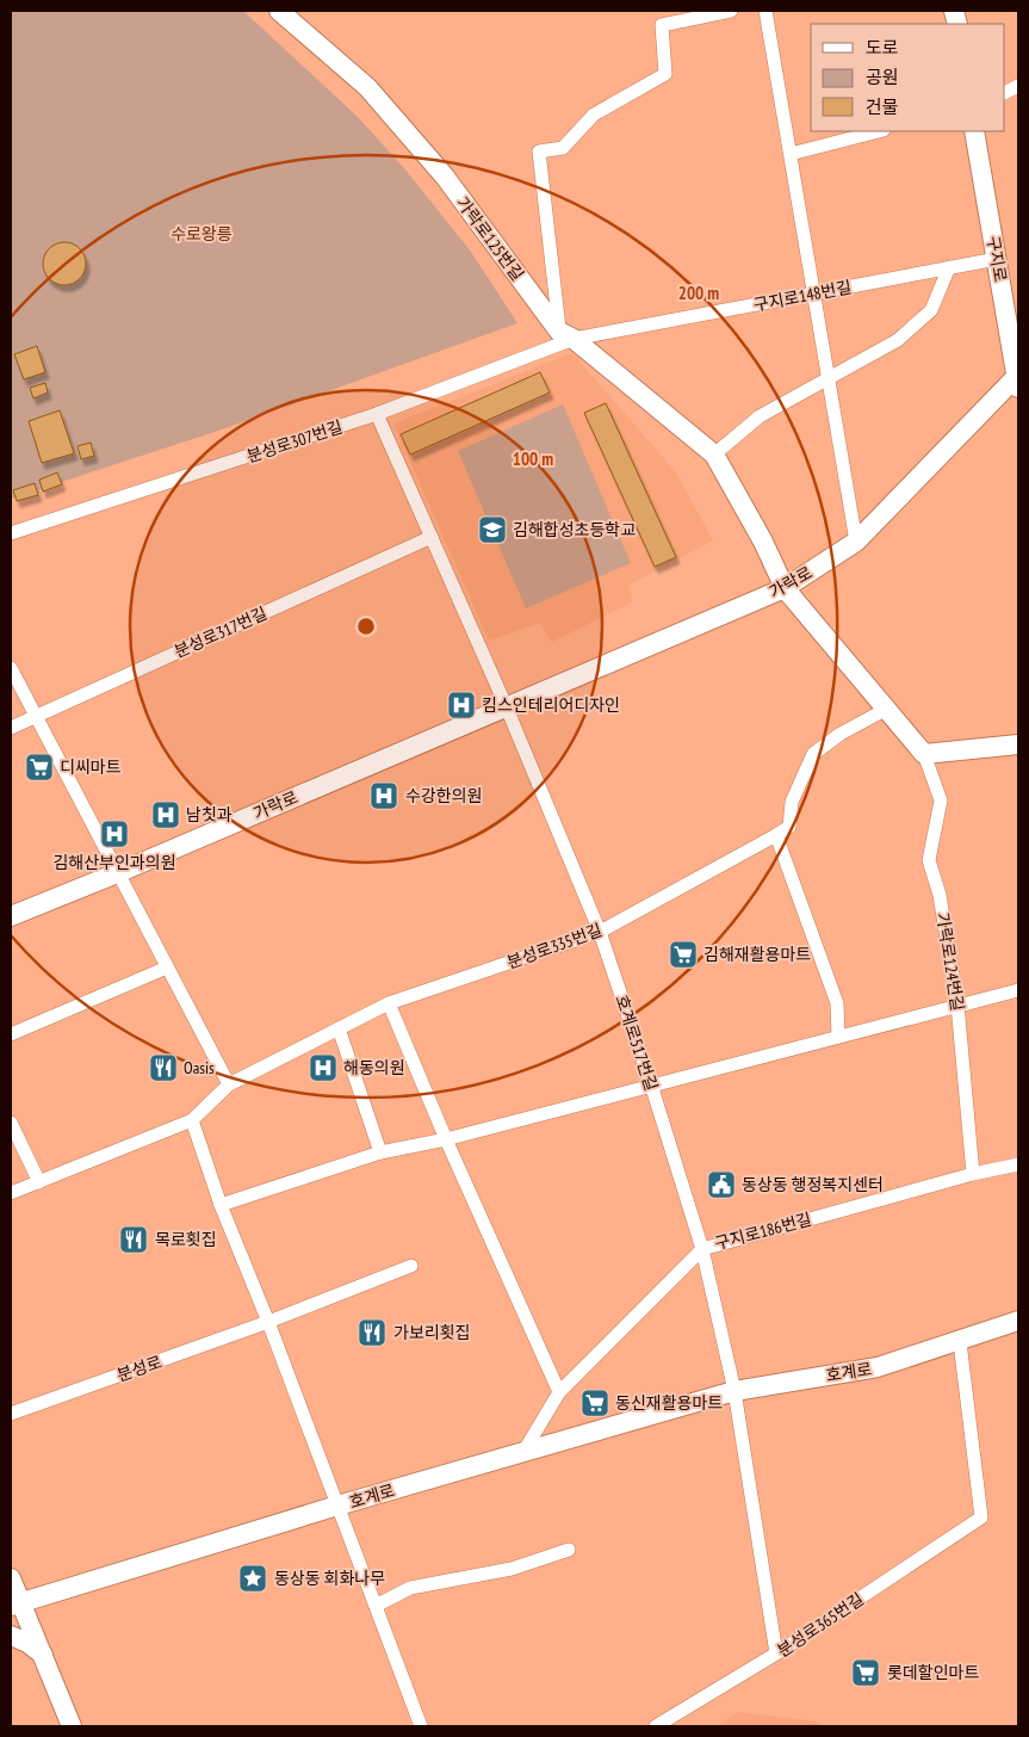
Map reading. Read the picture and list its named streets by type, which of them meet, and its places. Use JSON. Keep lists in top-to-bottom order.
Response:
{
  "streets": {
    "street": [
      "가락로125번길",
      "구지로",
      "구지로148번길",
      "분성로307번길",
      "가락로",
      "분성로317번길",
      "분성로335번길",
      "가락로124번길",
      "호계로517번길",
      "구지로186번길",
      "분성로",
      "호계로",
      "분성로365번길"
    ]
  },
  "crossings": [
    ["가락로125번길", "구지로148번길"],
    ["가락로125번길", "분성로307번길"],
    ["가락로125번길", "가락로"],
    ["가락로125번길", "가락로124번길"],
    ["구지로", "구지로148번길"],
    ["구지로", "가락로"],
    ["구지로148번길", "분성로307번길"],
    ["가락로", "가락로124번길"],
    ["가락로", "호계로517번길"],
    ["분성로335번길", "가락로124번길"],
    ["분성로335번길", "호계로517번길"],
    ["가락로124번길", "구지로186번길"],
    ["호계로517번길", "구지로186번길"],
    ["호계로517번길", "호계로"],
    ["구지로186번길", "호계로"],
    ["호계로", "분성로365번길"]
  ],
  "parks": ["수로왕릉"],
  "places": {
    "school or university": ["김해합성초등학교"],
    "hospital": [
      "킴스인테리어디자인",
      "수강한의원",
      "남칫과",
      "김해산부인과의원",
      "해동의원"
    ],
    "supermarket": [
      "디씨마트",
      "김해재활용마트",
      "동신재활용마트",
      "롯데할인마트"
    ],
    "restaurant": ["Oasis", "목로횟집", "가보리횟집"],
    "public building": ["동상동 행정복지센터"],
    "place": ["동상동 회화나무"]
  },
  "legend": ["도로", "공원", "건물"],
  "rings": ["200 m", "100 m"]
}
